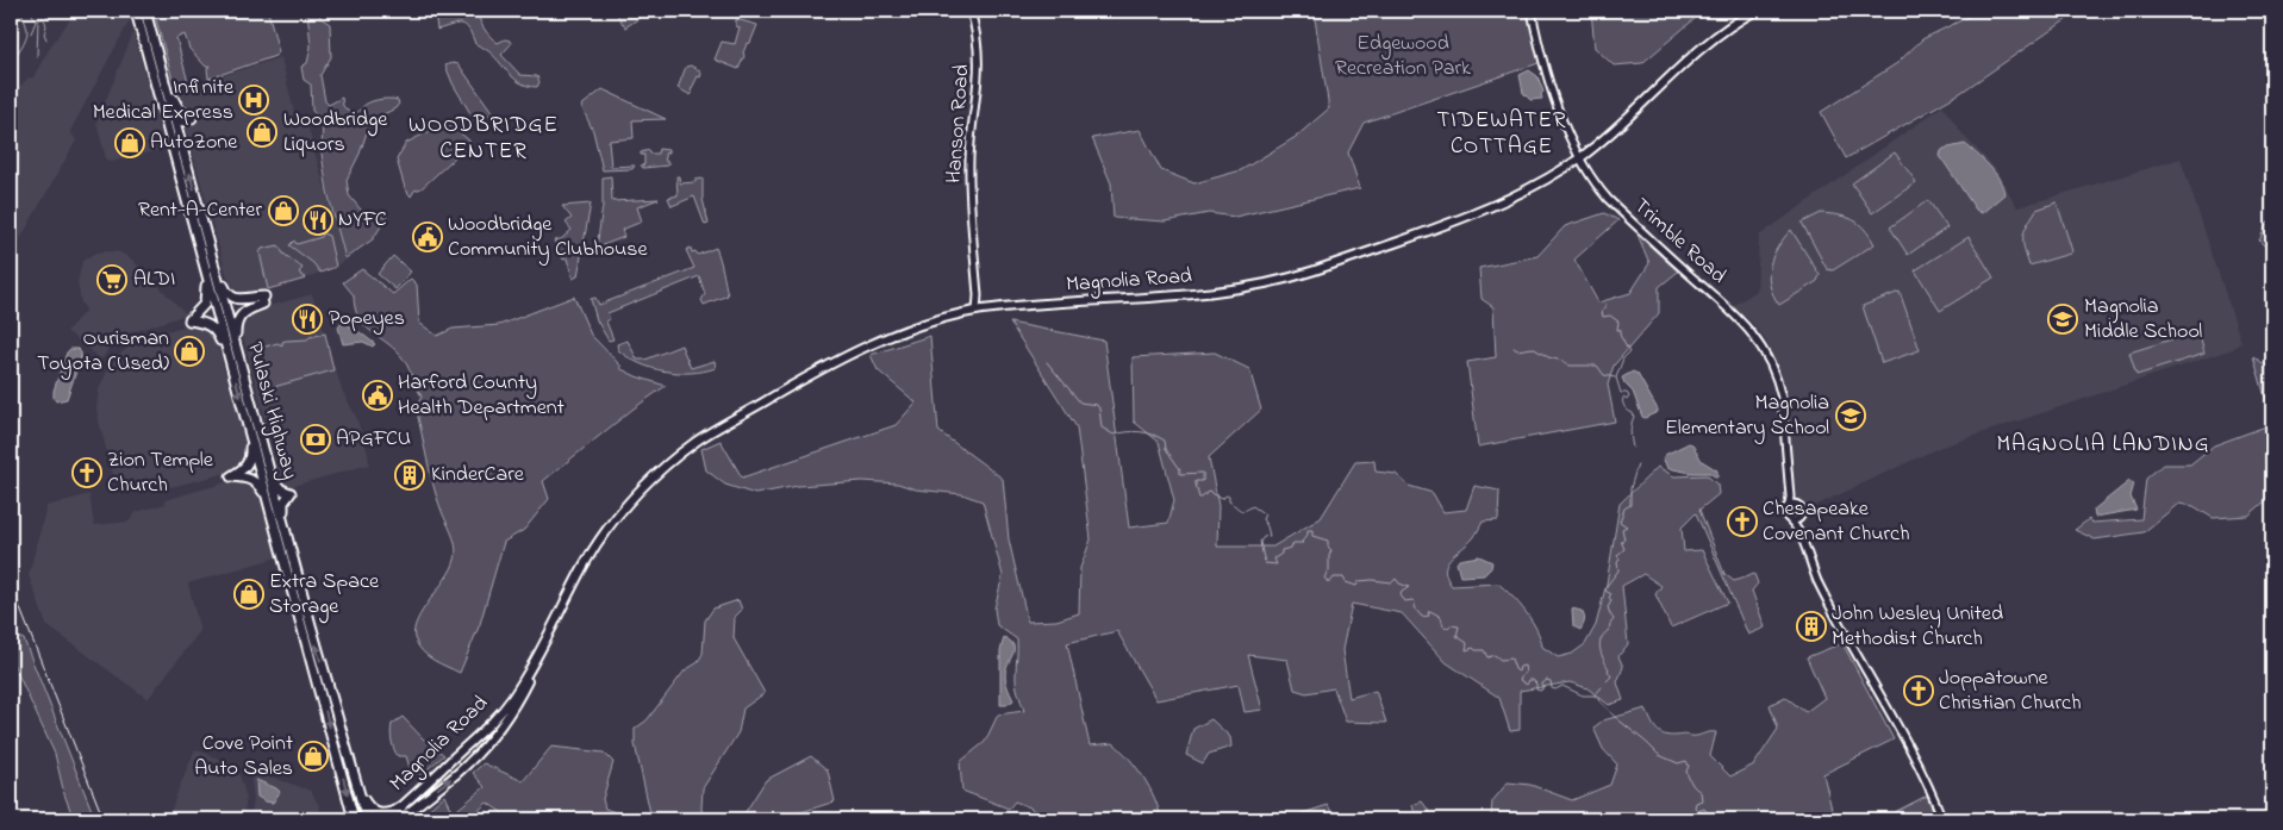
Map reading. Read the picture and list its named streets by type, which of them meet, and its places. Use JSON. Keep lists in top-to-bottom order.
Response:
{
  "streets": {
    "highway": ["Pulaski Highway"],
    "main road": ["Magnolia Road"],
    "street": ["Hanson Road", "Trimble Road"]
  },
  "crossings": [
    ["Hanson Road", "Magnolia Road"],
    ["Trimble Road", "Magnolia Road"]
  ],
  "districts": ["TIDEWATER COTTAGE", "WOODBRIDGE CENTER", "MAGNOLIA LANDING"],
  "parks": ["Edgewood Recreation Park"],
  "places": {
    "hospital": ["Infinite Medical Express"],
    "shop": [
      "Woodbridge Liquors",
      "AutoZone",
      "Rent-A-Center",
      "Ourisman Toyota (Used)",
      "Extra Space Storage",
      "Cove Point Auto Sales"
    ],
    "restaurant": ["NYFC", "Popeyes"],
    "public building": ["Woodbridge Community Clubhouse", "Harford County Health Department"],
    "supermarket": ["ALDI"],
    "school or university": ["Magnolia Middle School", "Magnolia Elementary School"],
    "bank": ["APGFCU"],
    "church": ["Zion Temple Church", "Chesapeake Covenant Church", "Joppatowne Christian Church"],
    "building": ["KinderCare", "John Wesley United Methodist Church"]
  }
}
